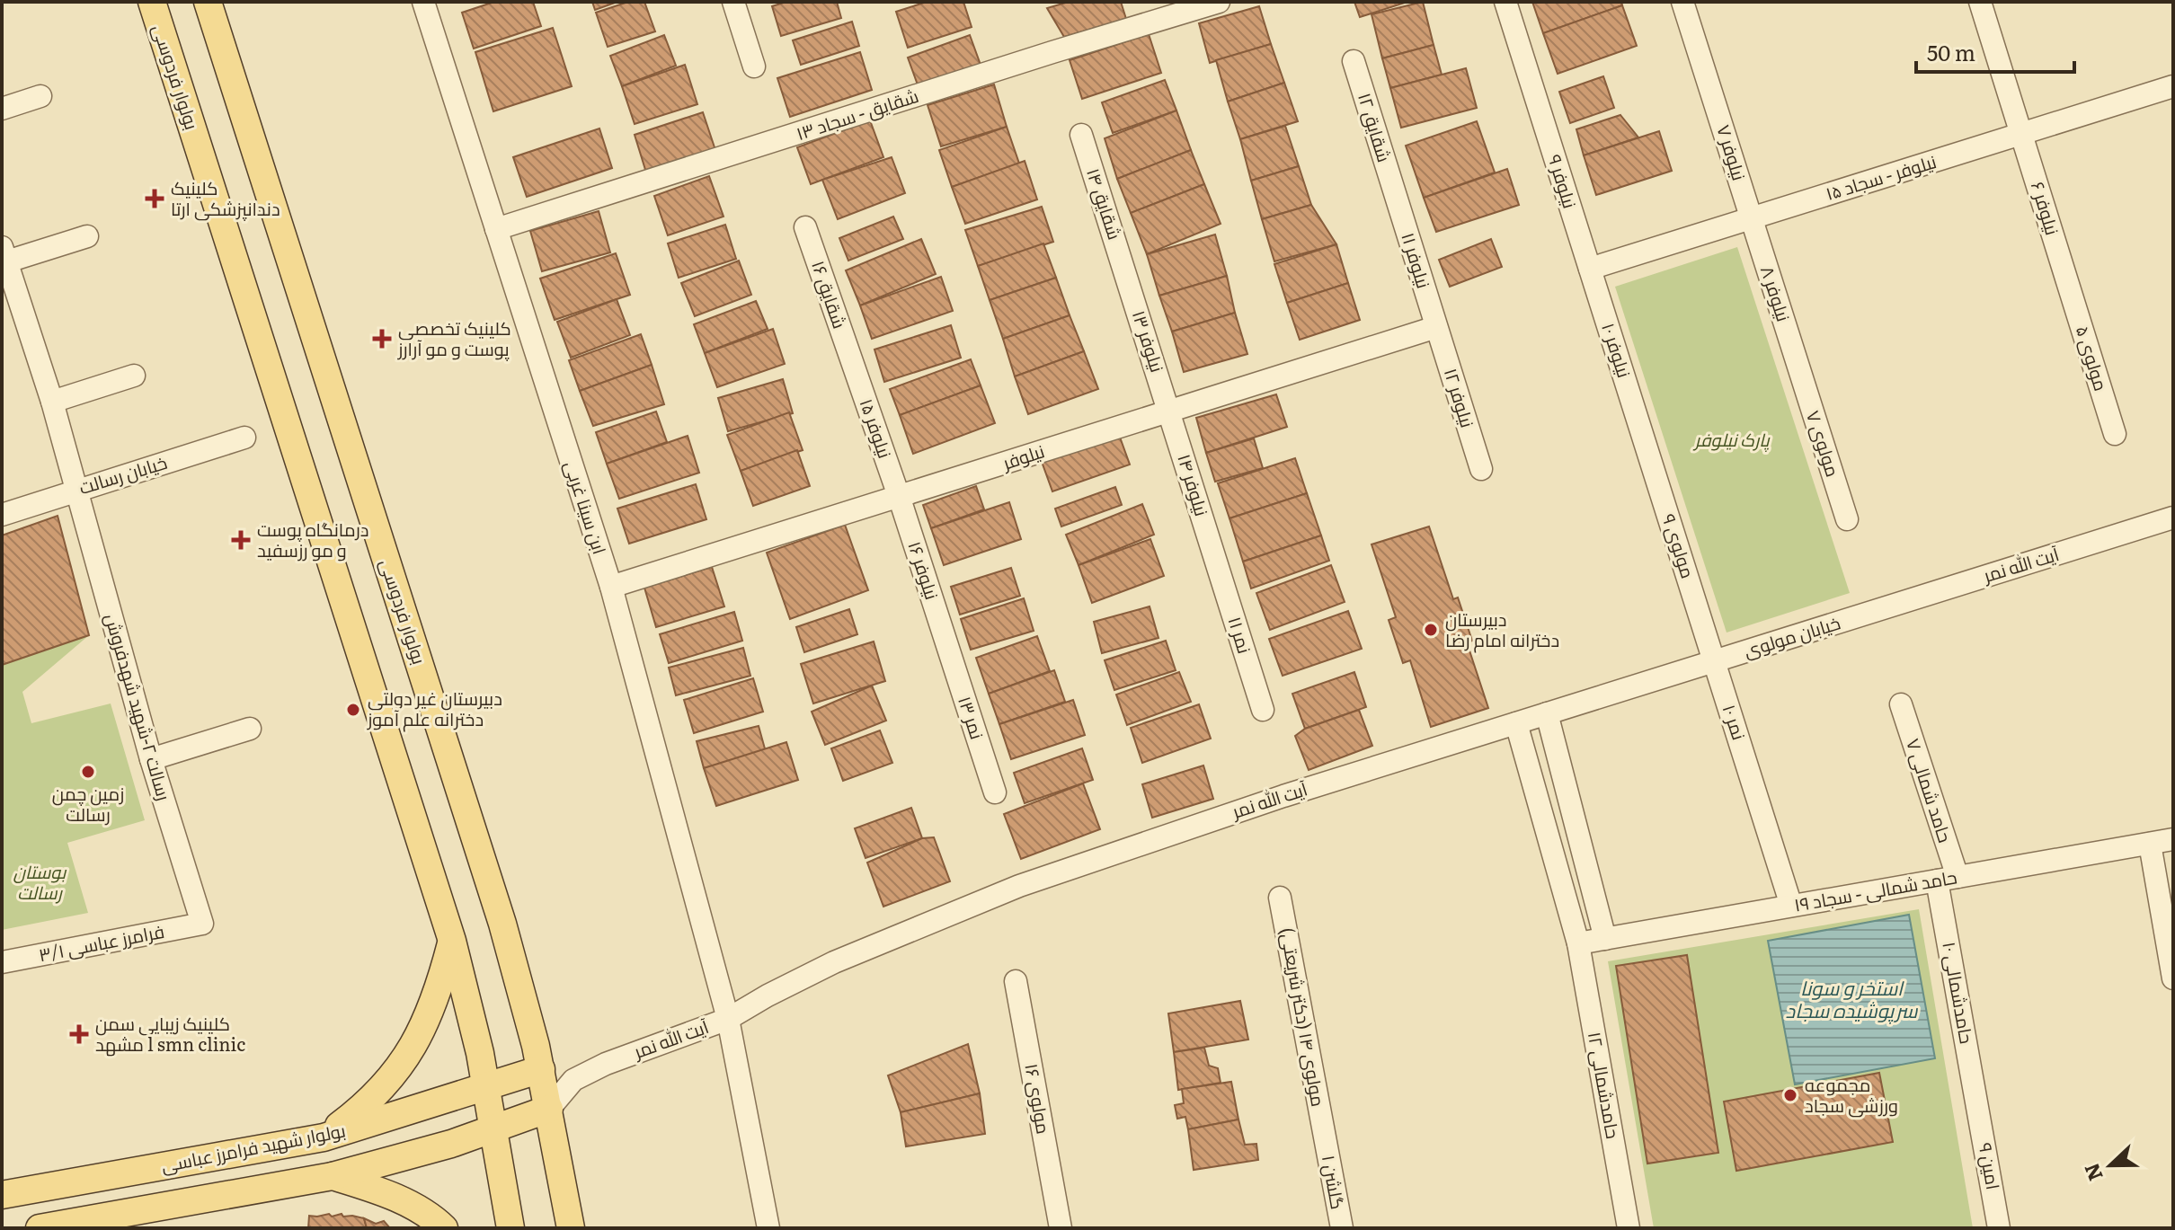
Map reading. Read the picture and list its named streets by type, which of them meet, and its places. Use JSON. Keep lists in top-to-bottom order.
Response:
{
  "streets": {
    "main road": ["بولوار فردوسی", "بولوار شهید فرامرز عباسی"],
    "street": [
      "شقایق - سجاد ۱۳",
      "شقایق ۱۲",
      "نیلوفر ۷",
      "نیلوفر - سجاد ۱۵",
      "نیلوفر ۹",
      "شقایق ۱۴",
      "نیلوفر ۶",
      "نیلوفر ۱۱",
      "نیلوفر ۸",
      "شقایق ۱۶",
      "نیلوفر ۱۳",
      "نیلوفر ۱۰",
      "مولوی ۵",
      "نیلوفر ۱۲",
      "نیلوفر ۱۵",
      "مولوی ۷",
      "نیلوفر",
      "خیابان رسالت",
      "نیلوفر ۱۴",
      "ابن سینا غربی",
      "مولوی ۹",
      "آیت الله نمر",
      "نیلوفر ۱۶",
      "نمر ۱۱",
      "خیابان مولوی",
      "رسالت ۲-شهید شهدفروش",
      "نمر ۱۳",
      "نمر ۱۰",
      "حامد شمالی ۷",
      "حامد شمالی - سجاد ۱۹",
      "فرامرز عباسی ۳/۱",
      "حامدشمالی ۱۰",
      "مولوی ۱۴ (دکتر شریعتی)",
      "حامدشمالی ۱۲",
      "مولوی ۱۶",
      "امین ۹",
      "گلشن ۱"
    ]
  },
  "crossings": [
    ["بولوار فردوسی", "آیت الله نمر"],
    ["بولوار فردوسی", "بولوار شهید فرامرز عباسی"],
    ["شقایق - سجاد ۱۳", "ابن سینا غربی"],
    ["شقایق ۱۲", "نیلوفر ۱۱"],
    ["نیلوفر ۷", "نیلوفر - سجاد ۱۵"],
    ["نیلوفر ۷", "نیلوفر ۸"],
    ["نیلوفر - سجاد ۱۵", "نیلوفر ۹"],
    ["نیلوفر - سجاد ۱۵", "نیلوفر ۶"],
    ["نیلوفر - سجاد ۱۵", "نیلوفر ۸"],
    ["نیلوفر - سجاد ۱۵", "نیلوفر ۱۰"],
    ["نیلوفر ۹", "نیلوفر ۱۰"],
    ["شقایق ۱۴", "نیلوفر ۱۳"],
    ["نیلوفر ۶", "مولوی ۵"],
    ["نیلوفر ۱۱", "نیلوفر ۱۲"],
    ["نیلوفر ۱۱", "نیلوفر"],
    ["نیلوفر ۸", "مولوی ۷"],
    ["شقایق ۱۶", "نیلوفر ۱۵"],
    ["نیلوفر ۱۳", "نیلوفر"],
    ["نیلوفر ۱۳", "نیلوفر ۱۴"],
    ["نیلوفر ۱۰", "مولوی ۹"],
    ["نیلوفر ۱۲", "نیلوفر"],
    ["نیلوفر ۱۵", "نیلوفر"],
    ["نیلوفر ۱۵", "نیلوفر ۱۶"],
    ["نیلوفر", "نیلوفر ۱۴"],
    ["نیلوفر", "ابن سینا غربی"],
    ["نیلوفر", "نیلوفر ۱۶"],
    ["خیابان رسالت", "رسالت ۲-شهید شهدفروش"],
    ["نیلوفر ۱۴", "نمر ۱۱"],
    ["ابن سینا غربی", "آیت الله نمر"],
    ["مولوی ۹", "آیت الله نمر"],
    ["مولوی ۹", "خیابان مولوی"],
    ["مولوی ۹", "نمر ۱۰"],
    ["آیت الله نمر", "خیابان مولوی"],
    ["آیت الله نمر", "نمر ۱۰"],
    ["آیت الله نمر", "حامدشمالی ۱۲"],
    ["نیلوفر ۱۶", "نمر ۱۳"],
    ["خیابان مولوی", "نمر ۱۰"],
    ["رسالت ۲-شهید شهدفروش", "فرامرز عباسی ۳/۱"],
    ["نمر ۱۰", "حامد شمالی - سجاد ۱۹"],
    ["حامد شمالی ۷", "حامد شمالی - سجاد ۱۹"],
    ["حامد شمالی ۷", "حامدشمالی ۱۰"],
    ["حامد شمالی - سجاد ۱۹", "حامدشمالی ۱۰"],
    ["حامد شمالی - سجاد ۱۹", "حامدشمالی ۱۲"],
    ["حامدشمالی ۱۰", "امین ۹"],
    ["مولوی ۱۴ (دکتر شریعتی)", "گلشن ۱"]
  ],
  "water": ["استخر و سونا سرپوشیده سجاد"],
  "parks": ["پارک نیلوفر", "بوستان رسالت"],
  "places": {
    "health": [
      "کلینیک دندانپزشکی ارتا",
      "کلینیک تخصصی پوست و مو آرارز",
      "درمانگاه پوست و مو رزسفید",
      "کلینیک زیبایی سمن مشهد l smn clinic"
    ],
    "other": [
      "دبیرستان دخترانه امام رضا",
      "دبیرستان غیر دولتی دخترانه علم آموز",
      "زمین چمن رسالت",
      "مجموعه ورزشی سجاد"
    ]
  },
  "scale_bar": "50 m",
  "north": "left"
}
